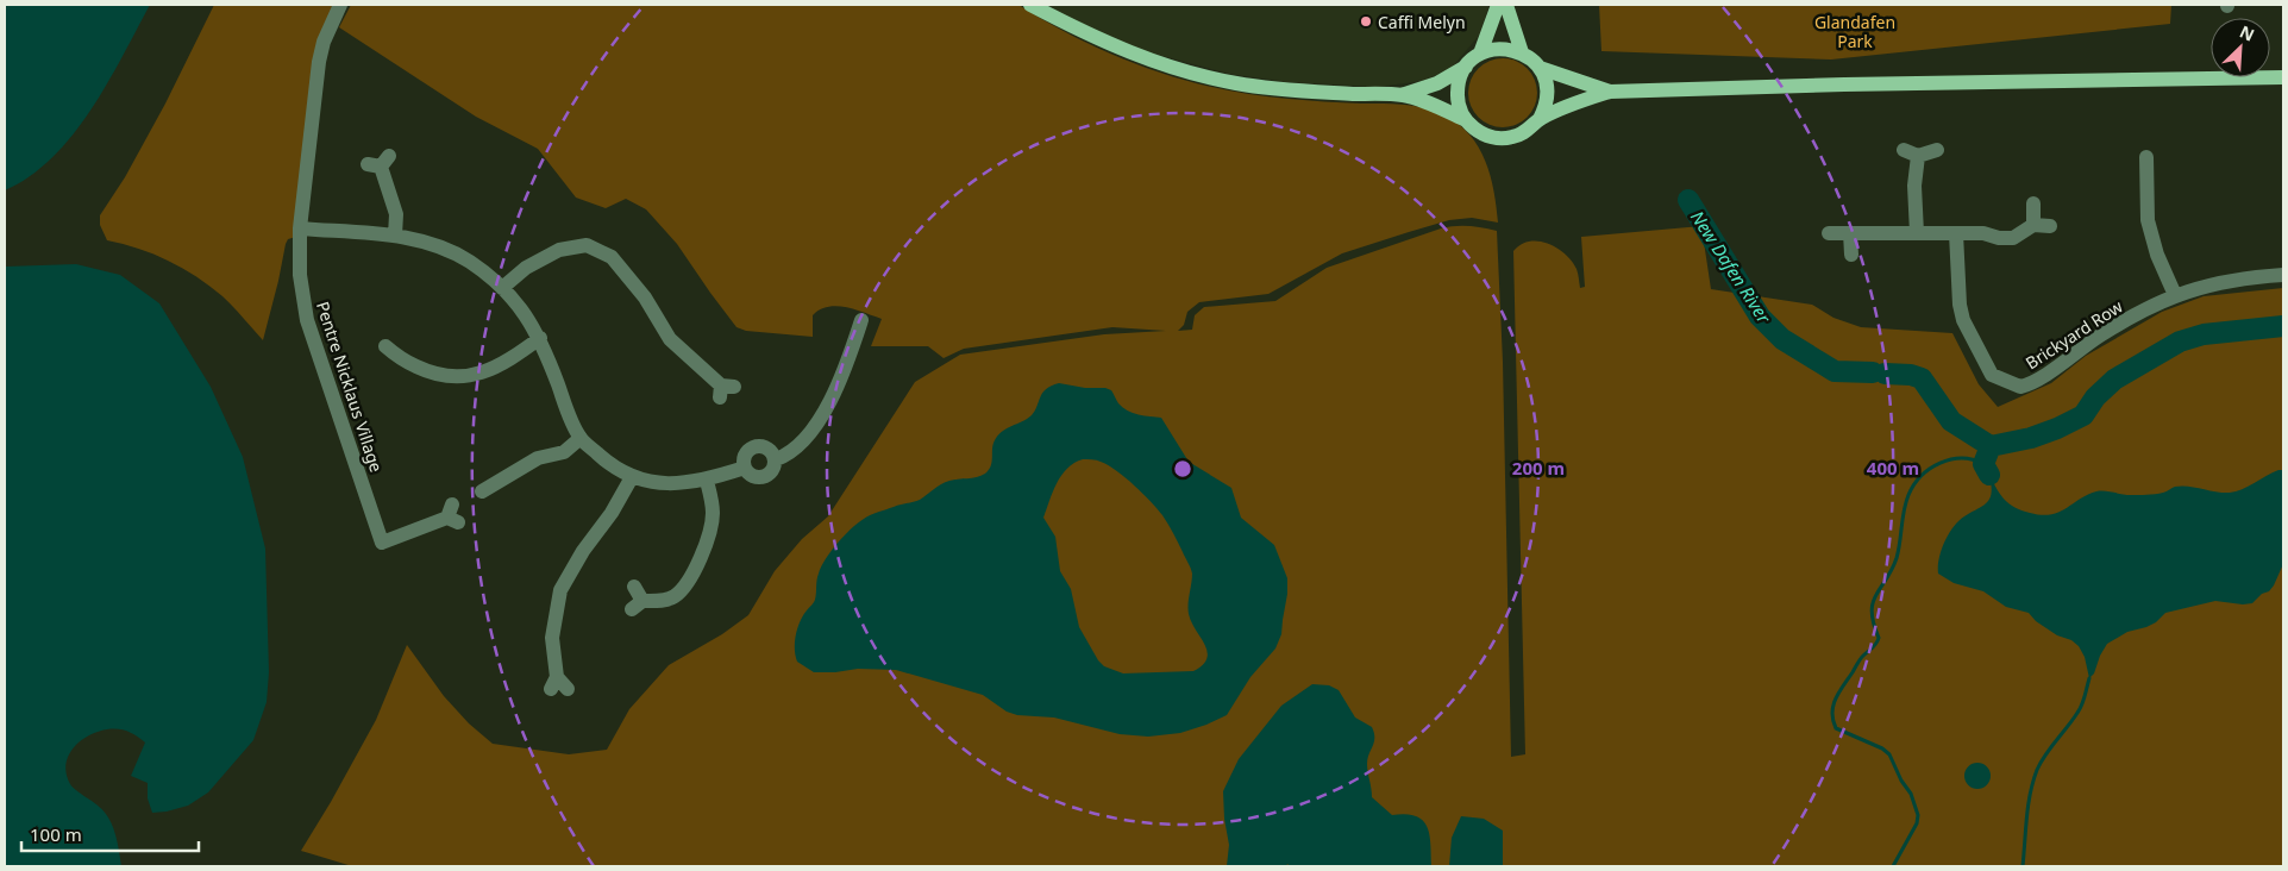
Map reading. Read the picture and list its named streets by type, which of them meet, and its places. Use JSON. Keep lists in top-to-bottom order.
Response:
{
  "streets": {
    "street": ["Brickyard Row", "Pentre Nicklaus Village"]
  },
  "water": ["New Dafen River"],
  "parks": ["Glandafen Park"],
  "places": ["Caffi Melyn"],
  "scale_bar": "100 m",
  "north": "top right",
  "rings": ["200 m", "400 m"]
}
